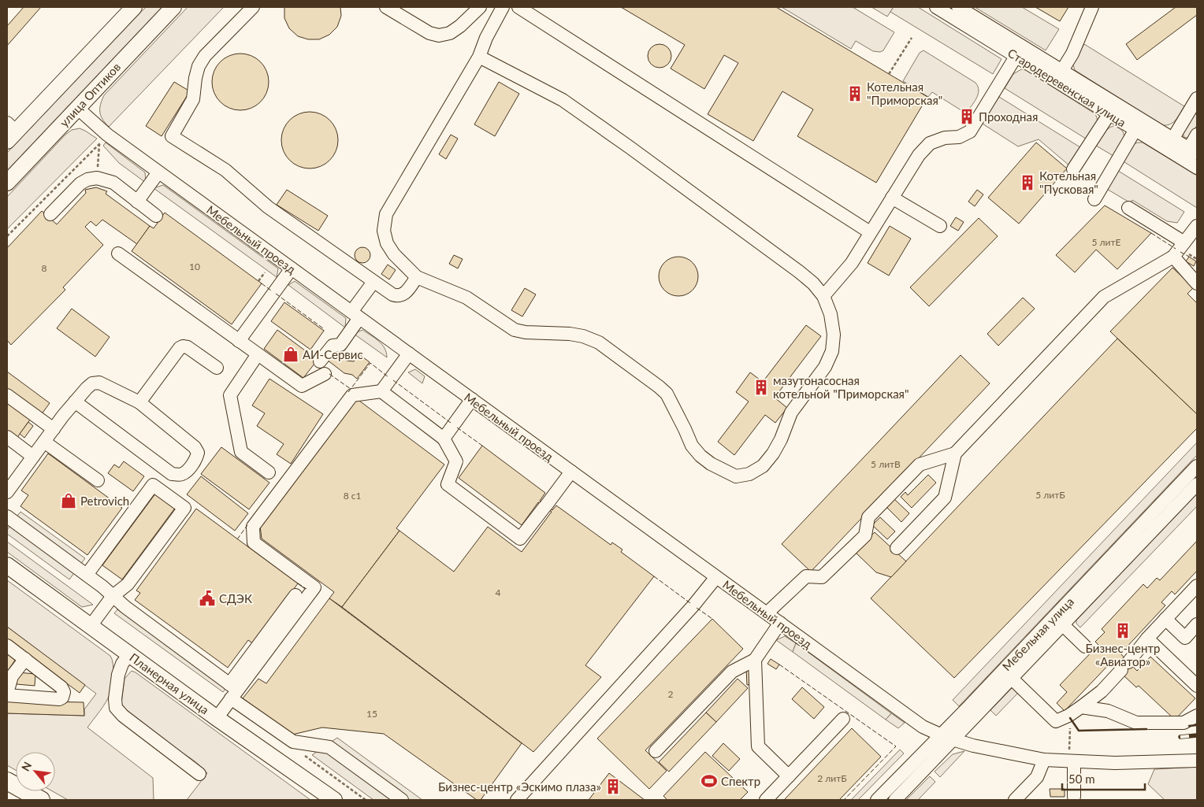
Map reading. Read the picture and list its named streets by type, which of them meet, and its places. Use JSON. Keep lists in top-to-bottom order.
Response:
{
  "streets": {
    "main road": ["улица Оптиков", "Планерная улица"],
    "street": ["Стародеревенская улица", "Мебельный проезд", "Мебельная улица"]
  },
  "crossings": [
    ["улица Оптиков", "Мебельный проезд"],
    ["Мебельный проезд", "Мебельная улица"]
  ],
  "places": {
    "building": [
      "Котельная \"Приморская\"",
      "Проходная",
      "Котельная \"Пусковая\"",
      "мазутонасосная котельной \"Приморская\"",
      "Бизнес-центр «Авиатор»",
      "Бизнес-центр «Эскимо плаза»"
    ],
    "shop": ["АИ-Сервис", "Petrovich"],
    "public building": ["СДЭК"],
    "sports": ["Спектр"]
  },
  "house_numbers": [
    "5 литЕ",
    "10",
    "8",
    "5 литВ",
    "5 литБ",
    "8 с1",
    "4",
    "2",
    "15",
    "2 литБ"
  ],
  "scale_bar": "50 m",
  "north": "top left"
}
